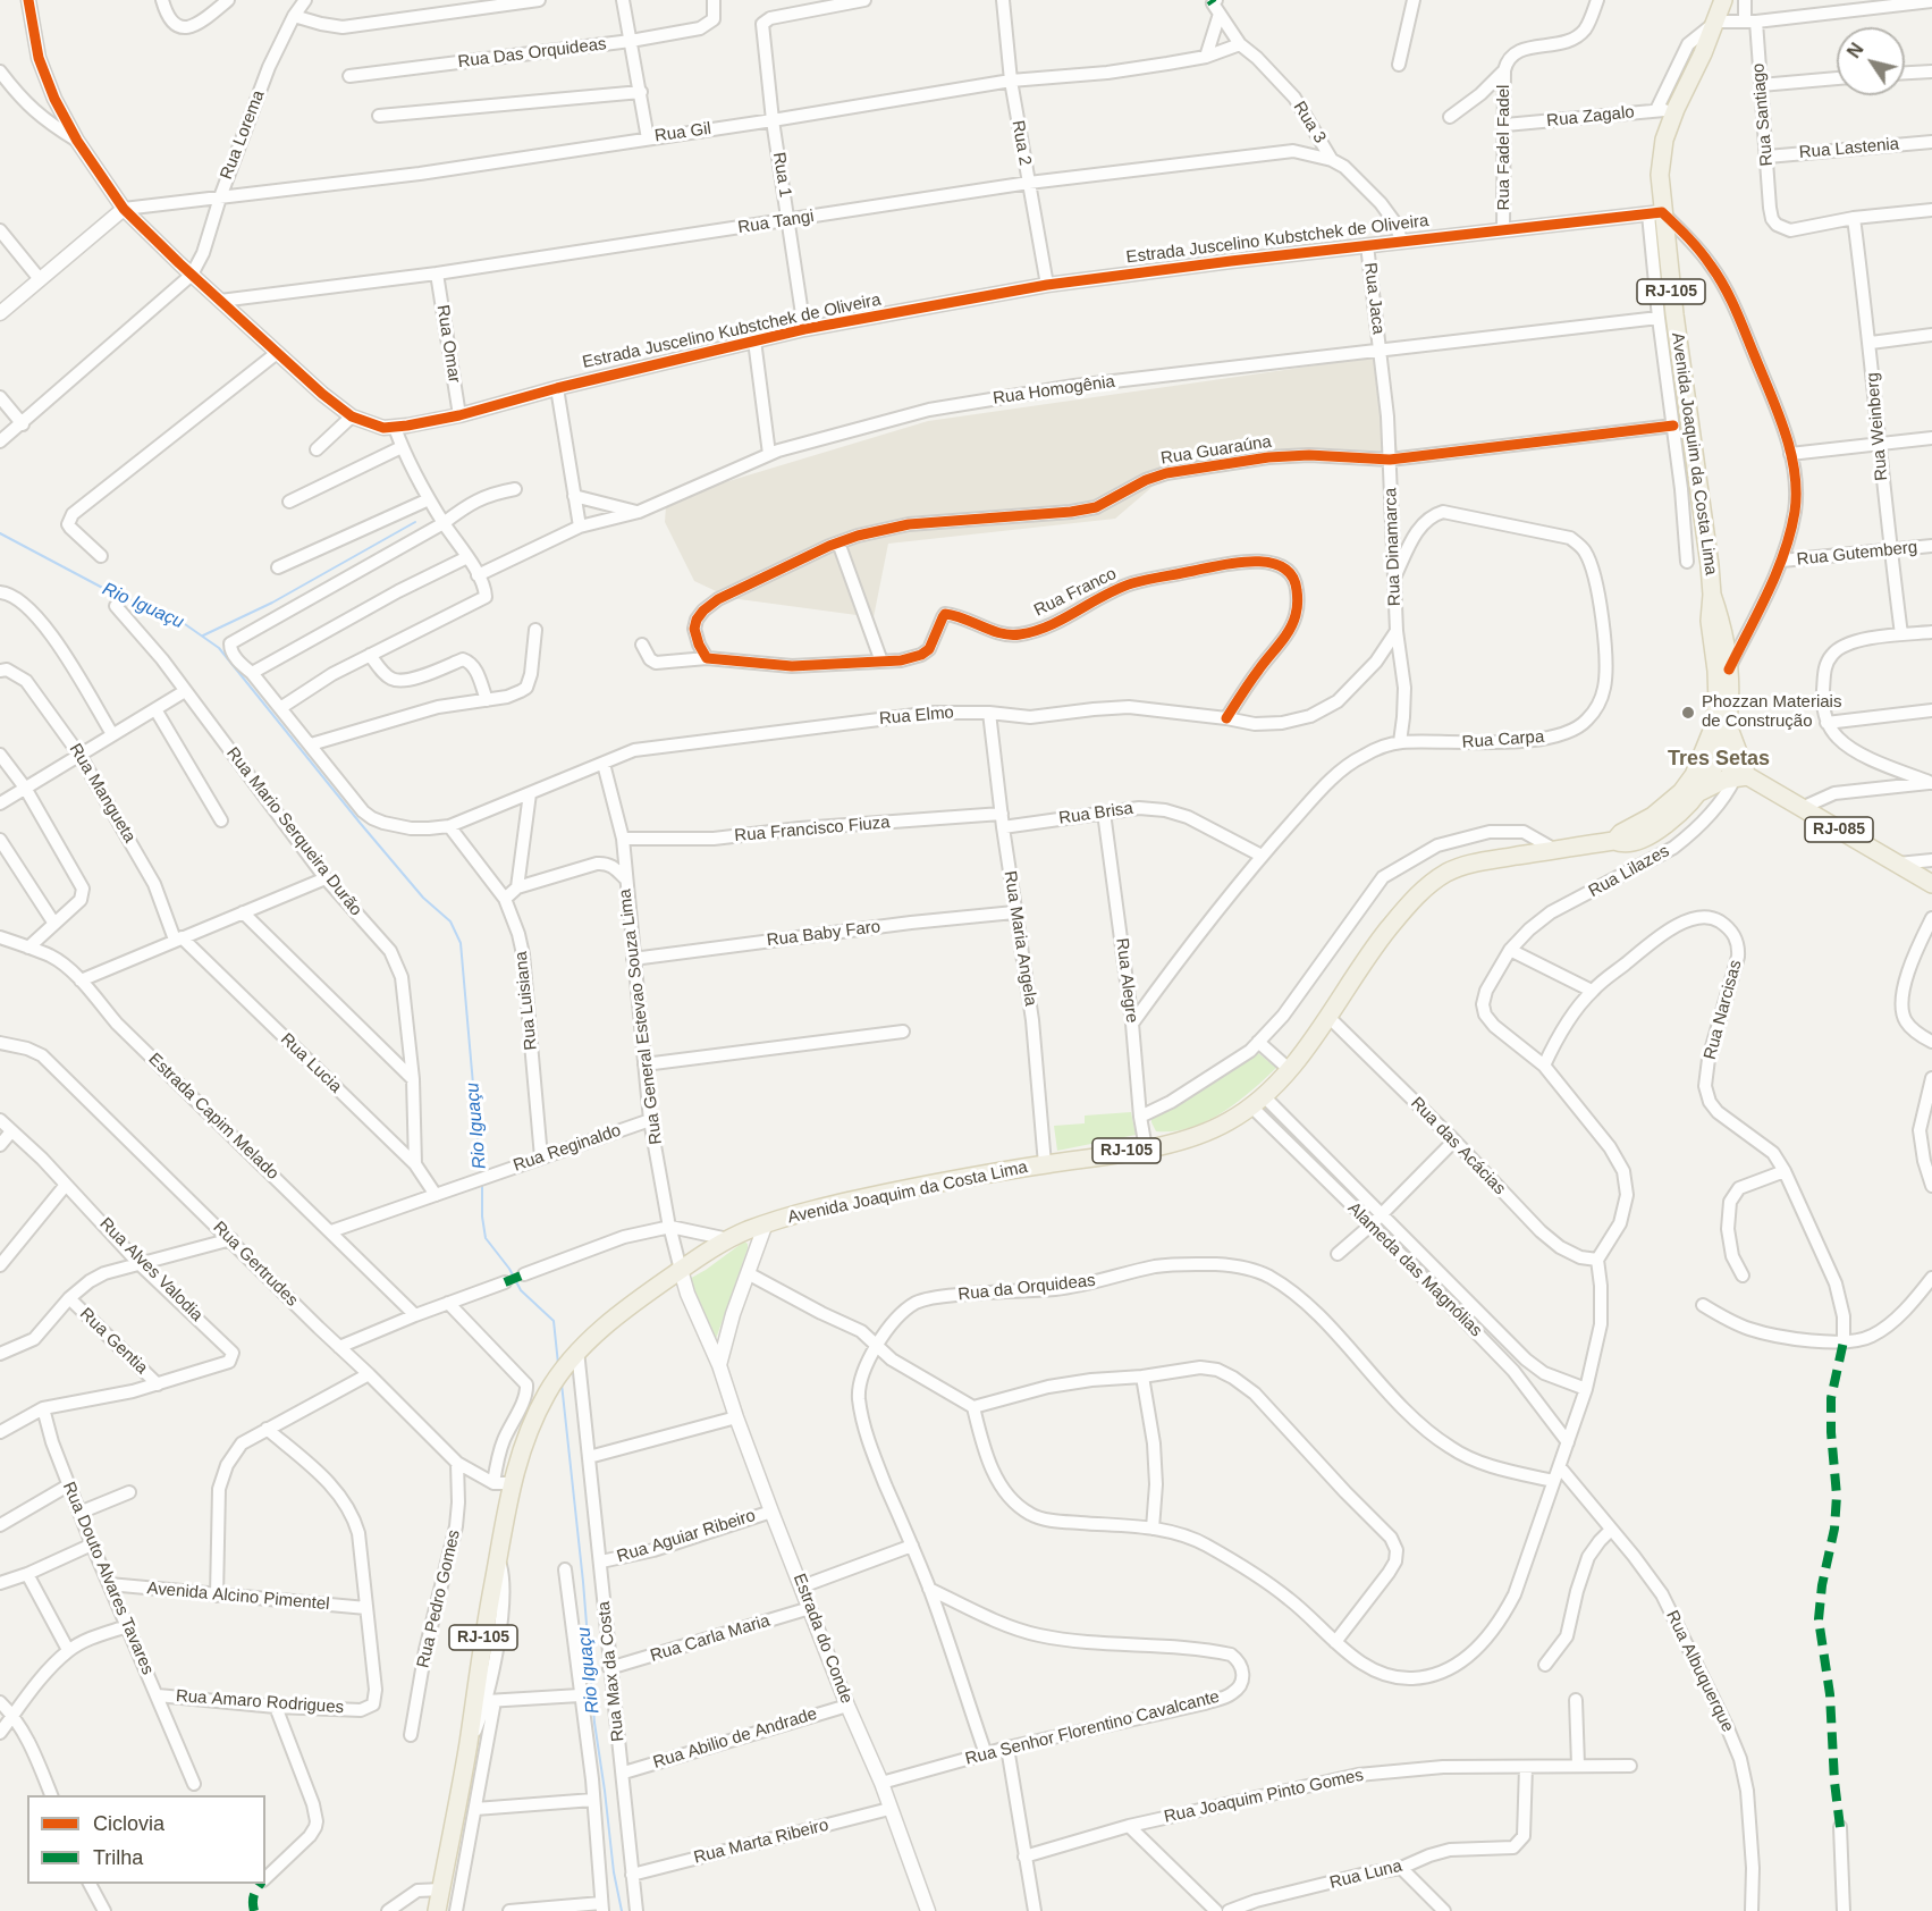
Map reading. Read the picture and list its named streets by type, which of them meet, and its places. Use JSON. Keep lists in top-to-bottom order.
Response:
{
  "streets": {
    "main road": ["RJ-105", "Avenida Joaquim da Costa Lima", "RJ-085"],
    "street": [
      "Rua Das Orquideas",
      "Rua Santiago",
      "Rua Zagalo",
      "Rua 3",
      "Rua Gil",
      "Rua Lorema",
      "Rua 2",
      "Rua Fadel Fadel",
      "Rua Lastenia",
      "Rua 1",
      "Rua Tangi",
      "Estrada Juscelino Kubstchek de Oliveira",
      "Rua Jaca",
      "Rua Omar",
      "Rua Homogênia",
      "Rua Weinberg",
      "Rua Guaraúna",
      "Rua Dinamarca",
      "Rua Gutemberg",
      "Rua Franco",
      "Rua Elmo",
      "Rua Carpa",
      "Rua Mangueta",
      "Rua Brisa",
      "Rua Francisco Fiuza",
      "Rua Mario Serqueira Durão",
      "Rua Lilazes",
      "Rua Baby Faro",
      "Rua Maria Angela",
      "Rua Alegre",
      "Rua Luisiana",
      "Rua Narcisas",
      "Rua General Estevao Souza Lima",
      "Rua Lucia",
      "Estrada Capim Melado",
      "Rua das Acácias",
      "Rua Reginaldo",
      "Rua Gertrudes",
      "Rua Alves Valodia",
      "Alameda das Magnólias",
      "Rua da Orquideas",
      "Rua Gentia",
      "Rua Aguiar Ribeiro",
      "Rua Douto Alvares Tavares",
      "Avenida Alcino Pimentel",
      "Rua Pedro Gomes",
      "Rua Carla Maria",
      "Estrada do Conde",
      "Rua Max da Costa",
      "Rua Albuquerque",
      "Rua Amaro Rodrigues",
      "Rua Senhor Florentino Cavalcante",
      "Rua Abilio de Andrade",
      "Rua Joaquim Pinto Gomes",
      "Rua Marta Ribeiro",
      "Rua Luna"
    ]
  },
  "crossings": [
    ["Rua Santiago", "Rua Lastenia"],
    ["Rua Santiago", "Rua Weinberg"],
    ["Rua Zagalo", "Rua Fadel Fadel"],
    ["Rua Zagalo", "Avenida Joaquim da Costa Lima"],
    ["Rua 3", "Rua Gil"],
    ["Rua 3", "Rua Tangi"],
    ["Rua 3", "Estrada Juscelino Kubstchek de Oliveira"],
    ["Rua Gil", "Rua Lorema"],
    ["Rua Gil", "Rua 2"],
    ["Rua Gil", "Rua 1"],
    ["Rua Gil", "Estrada Juscelino Kubstchek de Oliveira"],
    ["Rua Lorema", "Estrada Juscelino Kubstchek de Oliveira"],
    ["Rua 2", "Rua Tangi"],
    ["Rua 2", "Estrada Juscelino Kubstchek de Oliveira"],
    ["Rua Fadel Fadel", "Estrada Juscelino Kubstchek de Oliveira"],
    ["Rua 1", "Rua Tangi"],
    ["Rua 1", "Estrada Juscelino Kubstchek de Oliveira"],
    ["Rua Tangi", "Estrada Juscelino Kubstchek de Oliveira"],
    ["Rua Tangi", "Rua Omar"],
    ["Estrada Juscelino Kubstchek de Oliveira", "Rua Jaca"],
    ["Estrada Juscelino Kubstchek de Oliveira", "Rua Omar"],
    ["Estrada Juscelino Kubstchek de Oliveira", "Avenida Joaquim da Costa Lima"],
    ["Rua Jaca", "Rua Homogênia"],
    ["Rua Jaca", "Rua Dinamarca"],
    ["Rua Homogênia", "Rua Dinamarca"],
    ["Rua Weinberg", "Rua Gutemberg"],
    ["Rua Guaraúna", "Rua Dinamarca"],
    ["Rua Guaraúna", "Rua Franco"],
    ["Avenida Joaquim da Costa Lima", "Rua Maria Angela"],
    ["Avenida Joaquim da Costa Lima", "Rua Alegre"],
    ["Avenida Joaquim da Costa Lima", "Rua General Estevao Souza Lima"],
    ["Avenida Joaquim da Costa Lima", "Rua das Acácias"],
    ["Avenida Joaquim da Costa Lima", "Rua Gertrudes"],
    ["Avenida Joaquim da Costa Lima", "Alameda das Magnólias"],
    ["Avenida Joaquim da Costa Lima", "Estrada do Conde"],
    ["Avenida Joaquim da Costa Lima", "Rua Max da Costa"],
    ["Rua Dinamarca", "Rua Elmo"],
    ["Rua Dinamarca", "Rua Carpa"],
    ["Rua Franco", "Rua Elmo"],
    ["Rua Elmo", "Rua Maria Angela"],
    ["Rua Elmo", "Rua Luisiana"],
    ["Rua Elmo", "Rua General Estevao Souza Lima"],
    ["Rua Carpa", "Rua Brisa"],
    ["Rua Carpa", "Rua Alegre"],
    ["Rua Mangueta", "Rua Lucia"],
    ["Rua Brisa", "Rua Maria Angela"],
    ["Rua Brisa", "Rua Alegre"],
    ["Rua Francisco Fiuza", "Rua Maria Angela"],
    ["Rua Francisco Fiuza", "Rua General Estevao Souza Lima"],
    ["RJ-085", "Rua Lilazes"],
    ["Rua Mario Serqueira Durão", "Rua Lucia"],
    ["Rua Lilazes", "Rua Narcisas"],
    ["Rua Baby Faro", "Rua Maria Angela"],
    ["Rua Baby Faro", "Rua General Estevao Souza Lima"],
    ["Rua Luisiana", "Rua Reginaldo"],
    ["Rua General Estevao Souza Lima", "Rua Reginaldo"],
    ["Rua General Estevao Souza Lima", "Estrada do Conde"],
    ["Rua Lucia", "Rua Reginaldo"],
    ["Estrada Capim Melado", "Rua Reginaldo"],
    ["Rua Gertrudes", "Rua Pedro Gomes"],
    ["Rua Alves Valodia", "Rua Gentia"],
    ["Rua da Orquideas", "Rua Senhor Florentino Cavalcante"],
    ["Rua Aguiar Ribeiro", "Estrada do Conde"],
    ["Rua Aguiar Ribeiro", "Rua Max da Costa"],
    ["Rua Douto Alvares Tavares", "Avenida Alcino Pimentel"],
    ["Rua Douto Alvares Tavares", "Rua Amaro Rodrigues"],
    ["Avenida Alcino Pimentel", "Rua Amaro Rodrigues"],
    ["Rua Carla Maria", "Estrada do Conde"],
    ["Rua Carla Maria", "Rua Max da Costa"],
    ["Estrada do Conde", "Rua Senhor Florentino Cavalcante"],
    ["Estrada do Conde", "Rua Abilio de Andrade"],
    ["Estrada do Conde", "Rua Marta Ribeiro"],
    ["Rua Max da Costa", "Rua Abilio de Andrade"],
    ["Rua Max da Costa", "Rua Marta Ribeiro"],
    ["Rua Joaquim Pinto Gomes", "Rua Luna"]
  ],
  "districts": ["Tres Setas"],
  "water": ["Rio Iguaçu"],
  "places": ["Phozzan Materiais de Construção"],
  "legend": ["Ciclovia", "Trilha"],
  "north": "top left"
}
